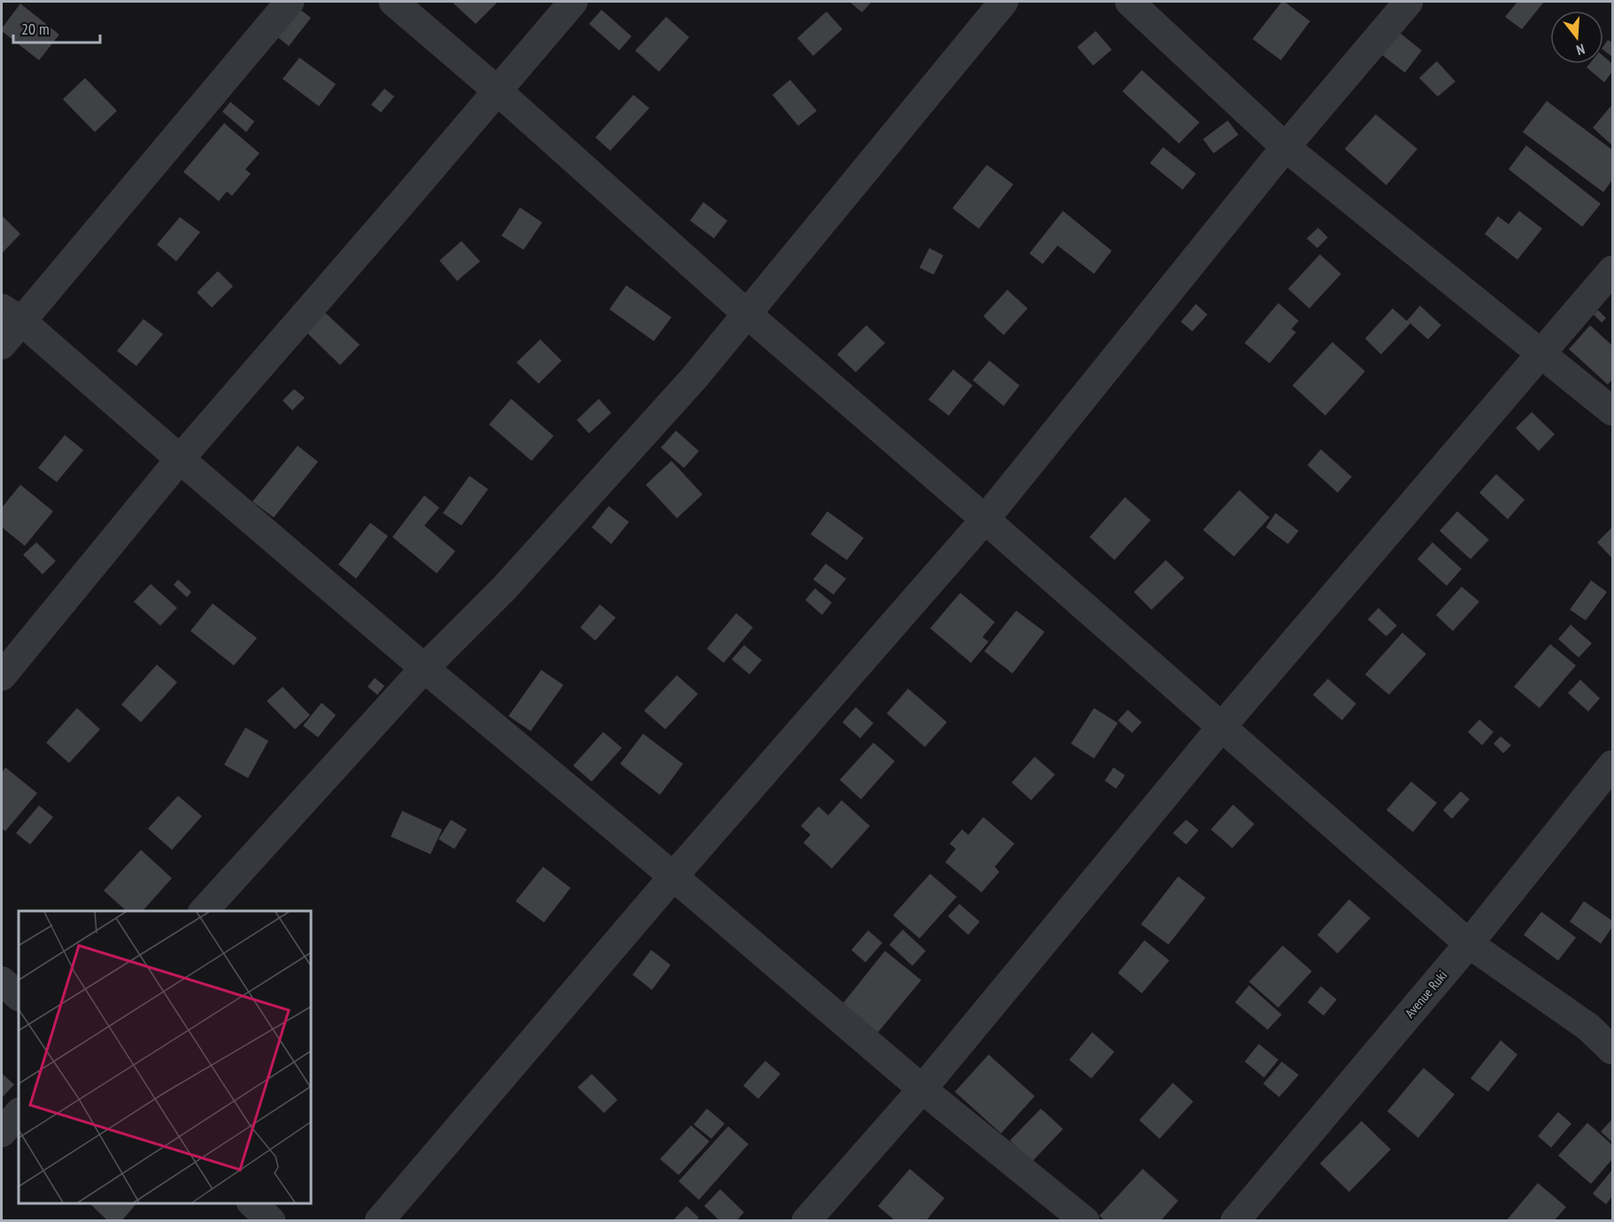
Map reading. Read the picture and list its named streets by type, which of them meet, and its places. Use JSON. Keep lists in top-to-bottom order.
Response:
{
  "streets": {
    "street": ["Avenue Ruki"]
  },
  "scale_bar": "20 m",
  "north": "bottom"
}
